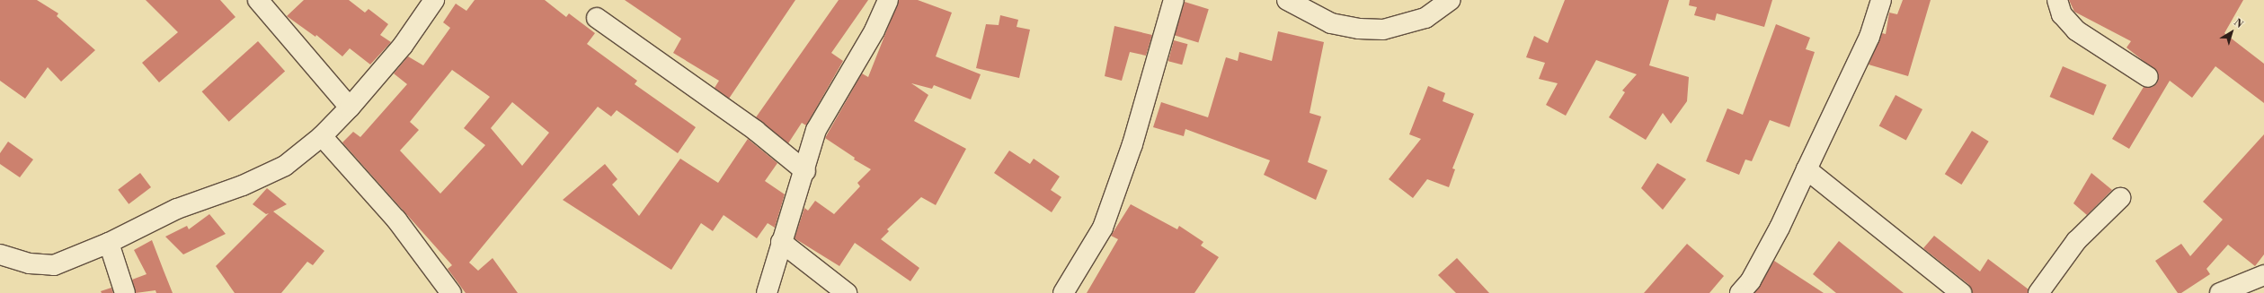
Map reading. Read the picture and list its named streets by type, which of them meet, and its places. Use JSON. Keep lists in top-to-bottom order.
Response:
{
  "north": "top right"
}
